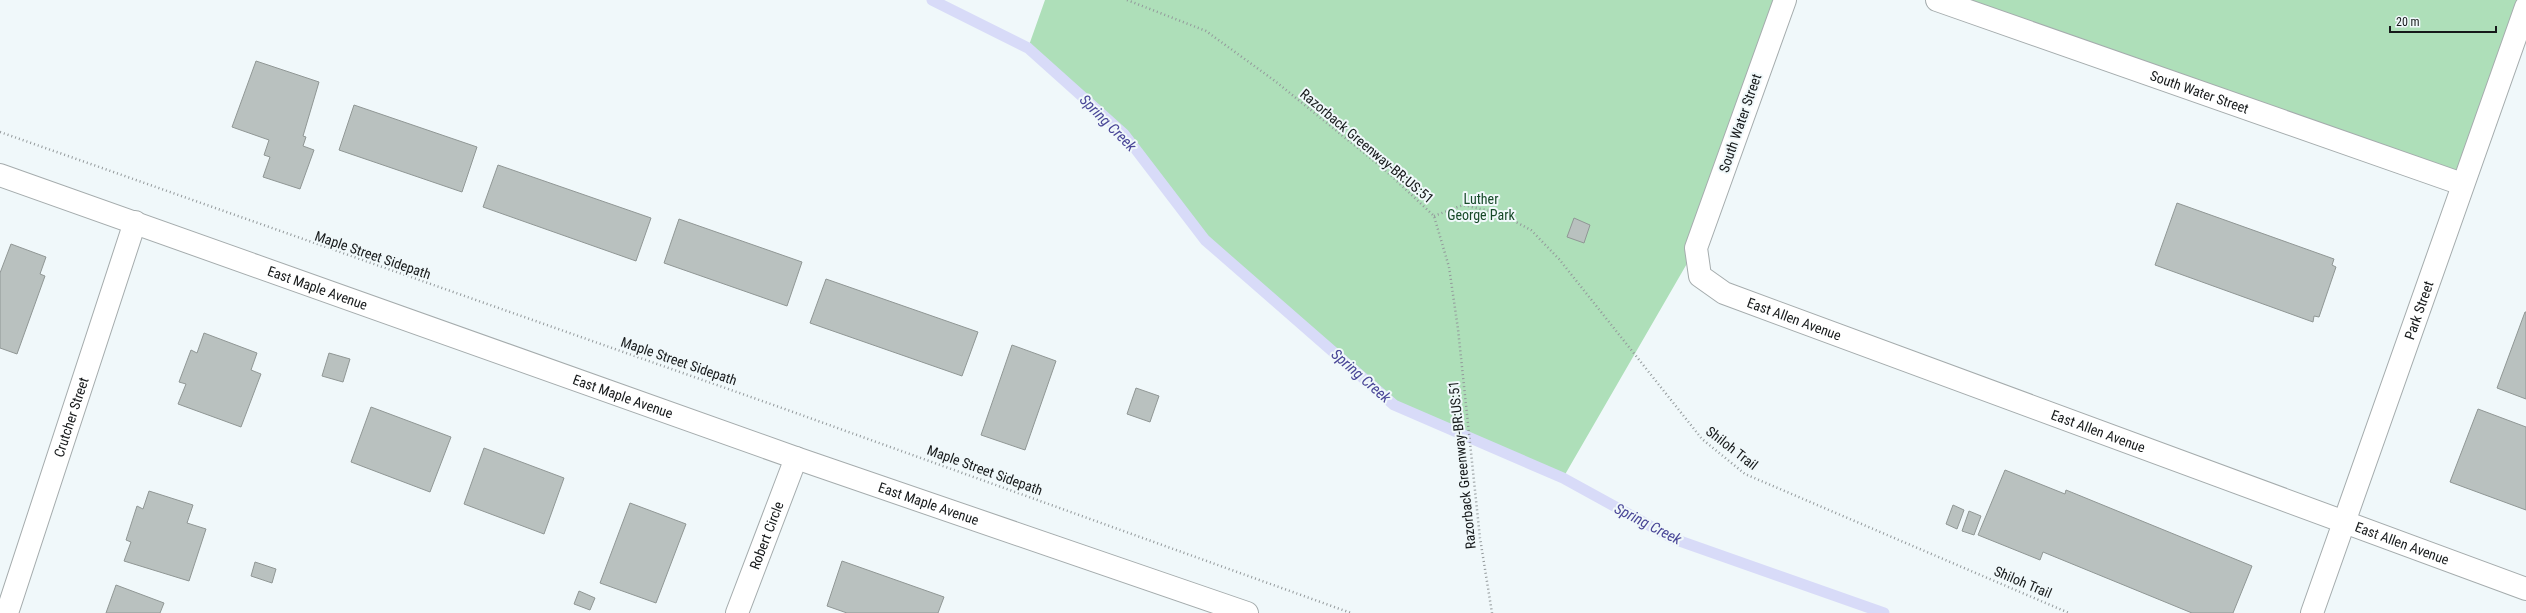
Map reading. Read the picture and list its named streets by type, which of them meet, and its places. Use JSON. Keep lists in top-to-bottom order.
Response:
{
  "streets": {
    "street": [
      "South Water Street",
      "East Maple Avenue",
      "Park Street",
      "East Allen Avenue",
      "Crutcher Street",
      "Robert Circle"
    ],
    "path": ["Razorback Greenway-BR:US:51", "Maple Street Sidepath", "Shiloh Trail"]
  },
  "crossings": [
    ["South Water Street", "Park Street"],
    ["South Water Street", "East Allen Avenue"],
    ["Razorback Greenway-BR:US:51", "Shiloh Trail"],
    ["East Maple Avenue", "Crutcher Street"],
    ["East Maple Avenue", "Robert Circle"],
    ["Park Street", "East Allen Avenue"]
  ],
  "water": ["Spring Creek"],
  "parks": ["Luther George Park"],
  "scale_bar": "20 m"
}
